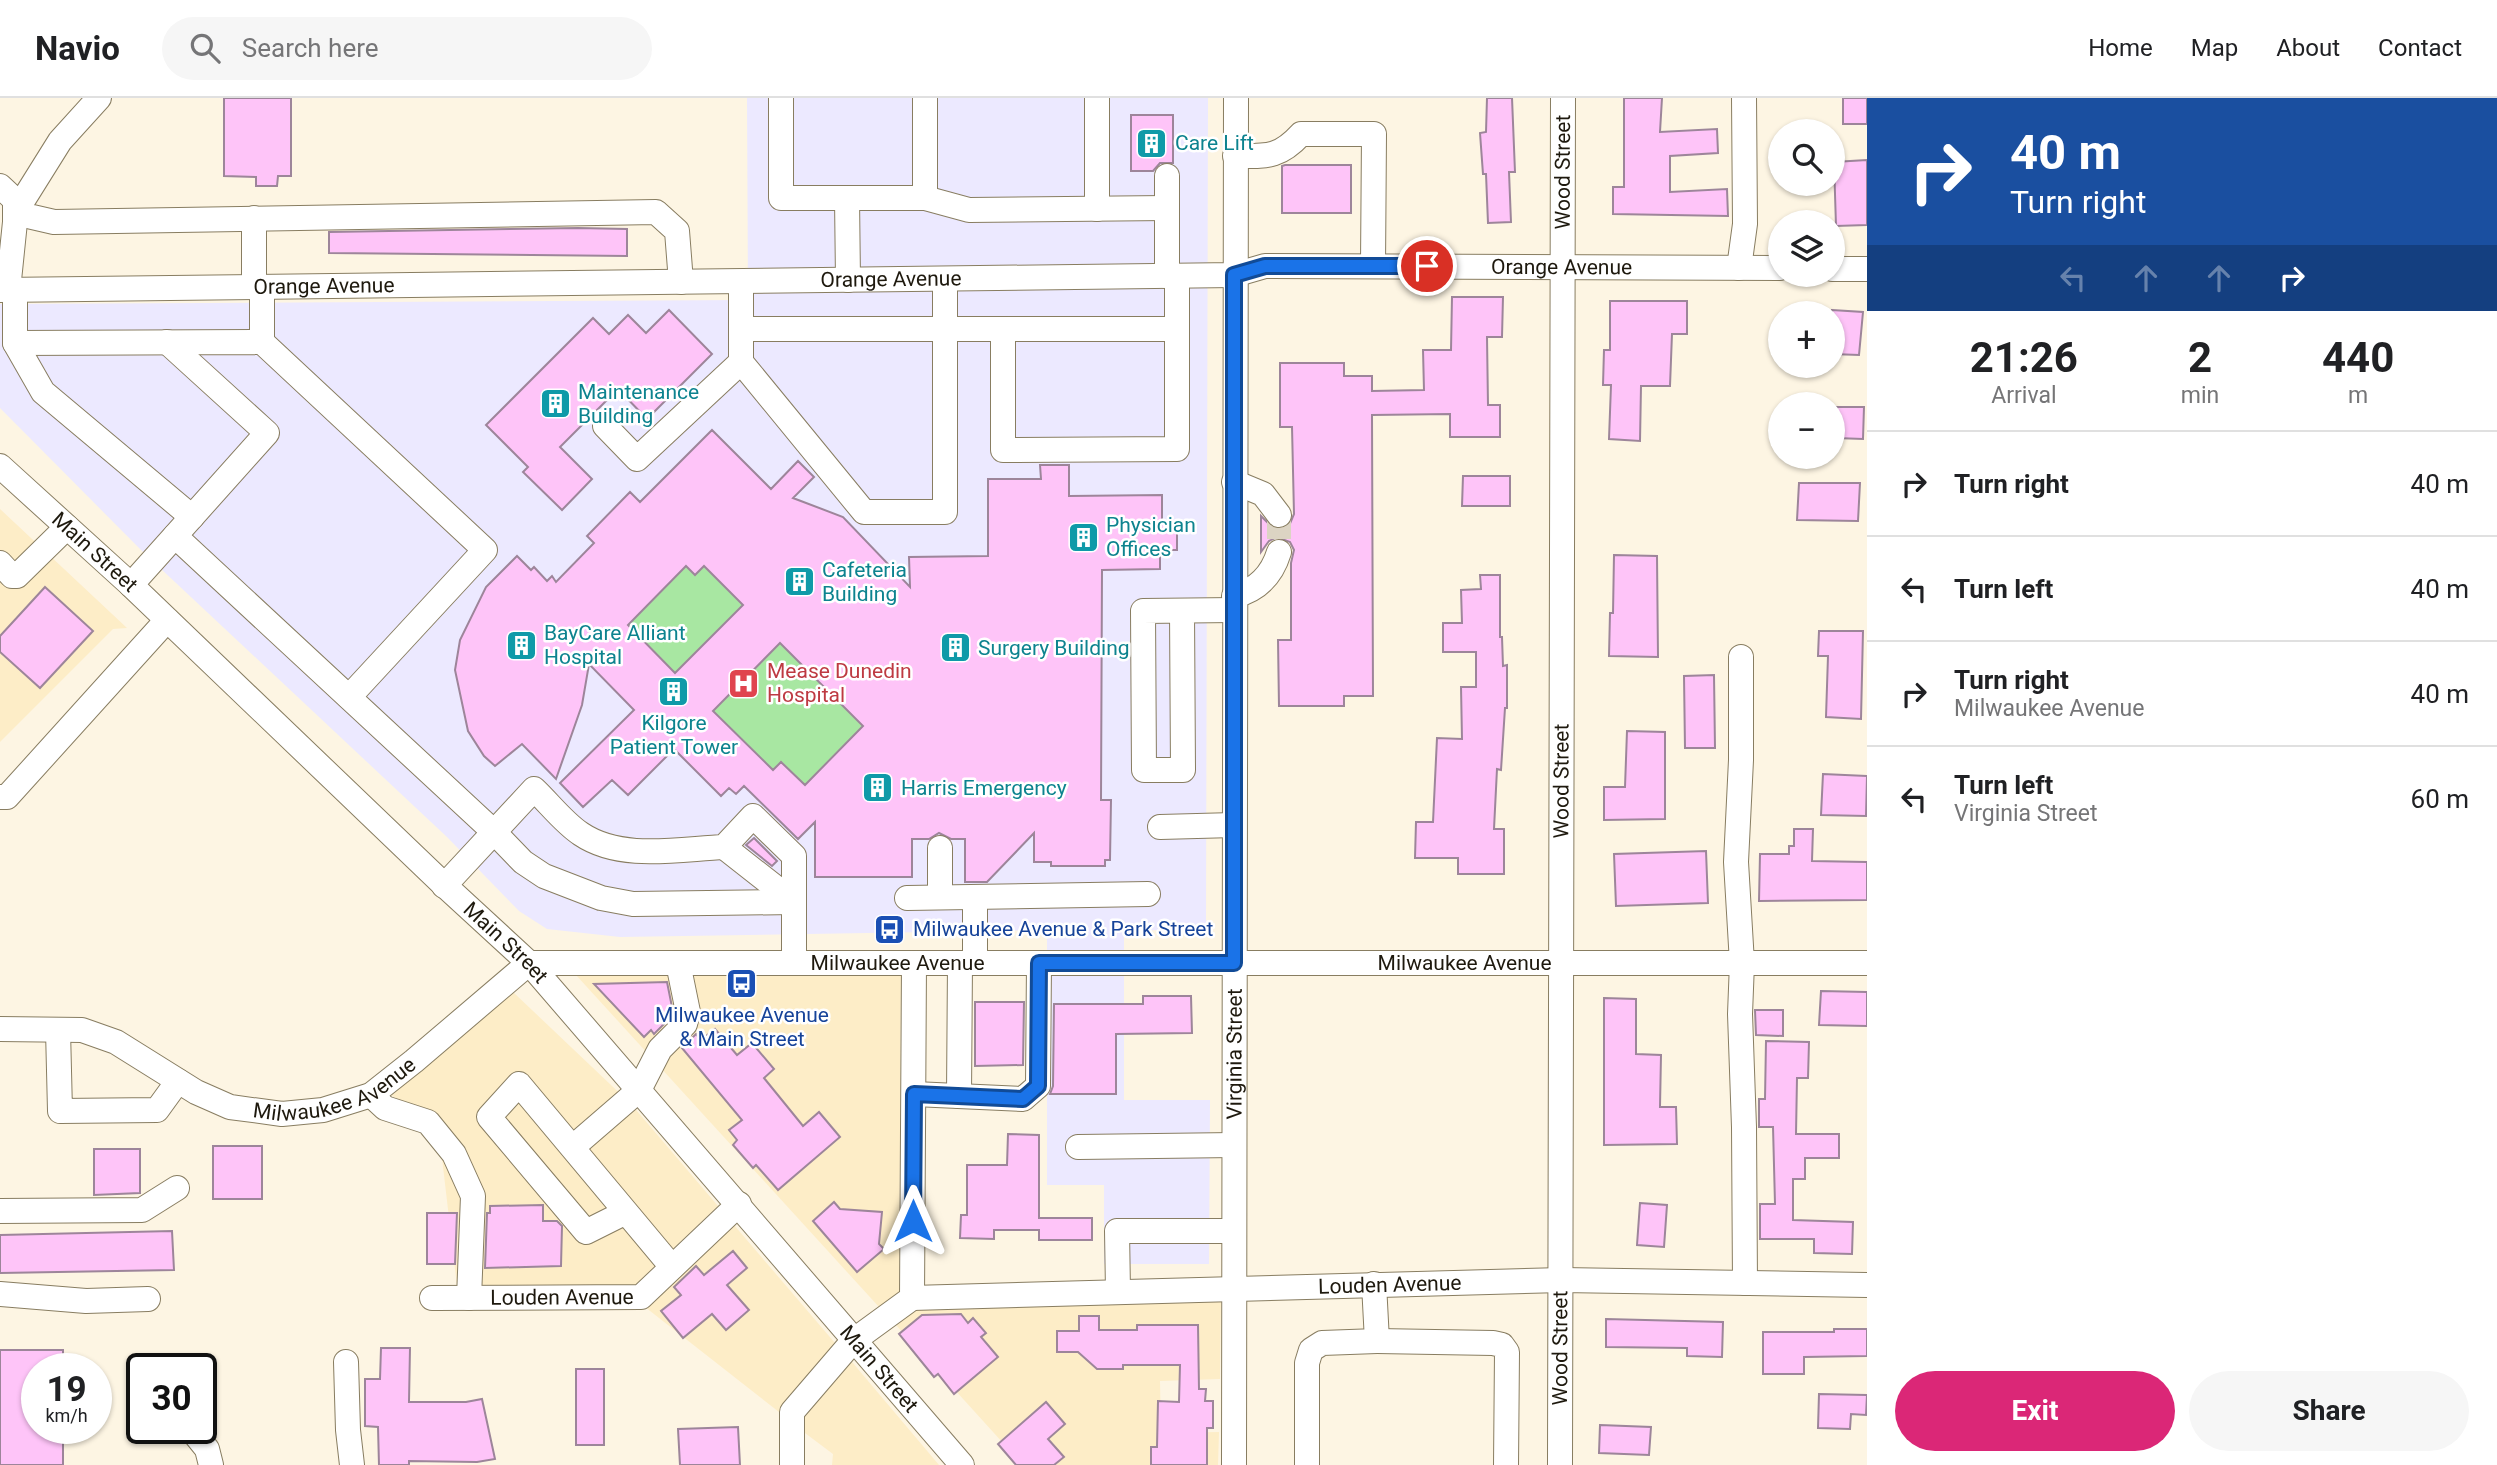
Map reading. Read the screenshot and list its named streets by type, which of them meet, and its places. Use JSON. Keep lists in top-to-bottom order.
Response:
{
  "streets": {
    "street": [
      "Wood Street",
      "Orange Avenue",
      "Main Street",
      "Milwaukee Avenue",
      "Virginia Street",
      "Louden Avenue"
    ]
  },
  "crossings": [
    ["Wood Street", "Orange Avenue"],
    ["Wood Street", "Milwaukee Avenue"],
    ["Wood Street", "Louden Avenue"],
    ["Orange Avenue", "Virginia Street"],
    ["Main Street", "Milwaukee Avenue"],
    ["Main Street", "Louden Avenue"],
    ["Milwaukee Avenue", "Virginia Street"],
    ["Virginia Street", "Louden Avenue"]
  ],
  "places": {
    "building": [
      "Care Lift",
      "Maintenance Building",
      "Physician Offices",
      "Cafeteria Building",
      "BayCare Alliant Hospital",
      "Surgery Building",
      "Kilgore Patient Tower",
      "Harris Emergency"
    ],
    "hospital": ["Mease Dunedin Hospital"],
    "bus stop": ["Milwaukee Avenue & Park Street", "Milwaukee Avenue & Main Street"]
  },
  "page": {
    "header": "Navio",
    "search": "Search here",
    "nav": [
      "Home",
      "Map",
      "About",
      "Contact"
    ],
    "turn": ["40 m", "Turn right"],
    "map_buttons": ["+", "−"],
    "eta": [
      "21:26",
      "Arrival",
      "2",
      "min",
      "440",
      "m"
    ],
    "list": [
      {
        "name": "Turn right",
        "value": "40 m"
      },
      {
        "name": "Turn left",
        "value": "40 m"
      },
      {
        "name": "Turn right",
        "note": "Milwaukee Avenue",
        "value": "40 m"
      },
      {
        "name": "Turn left",
        "note": "Virginia Street",
        "value": "60 m"
      }
    ],
    "speed": "19 km/h",
    "limit": "30",
    "buttons": ["Exit", "Share"]
  }
}
